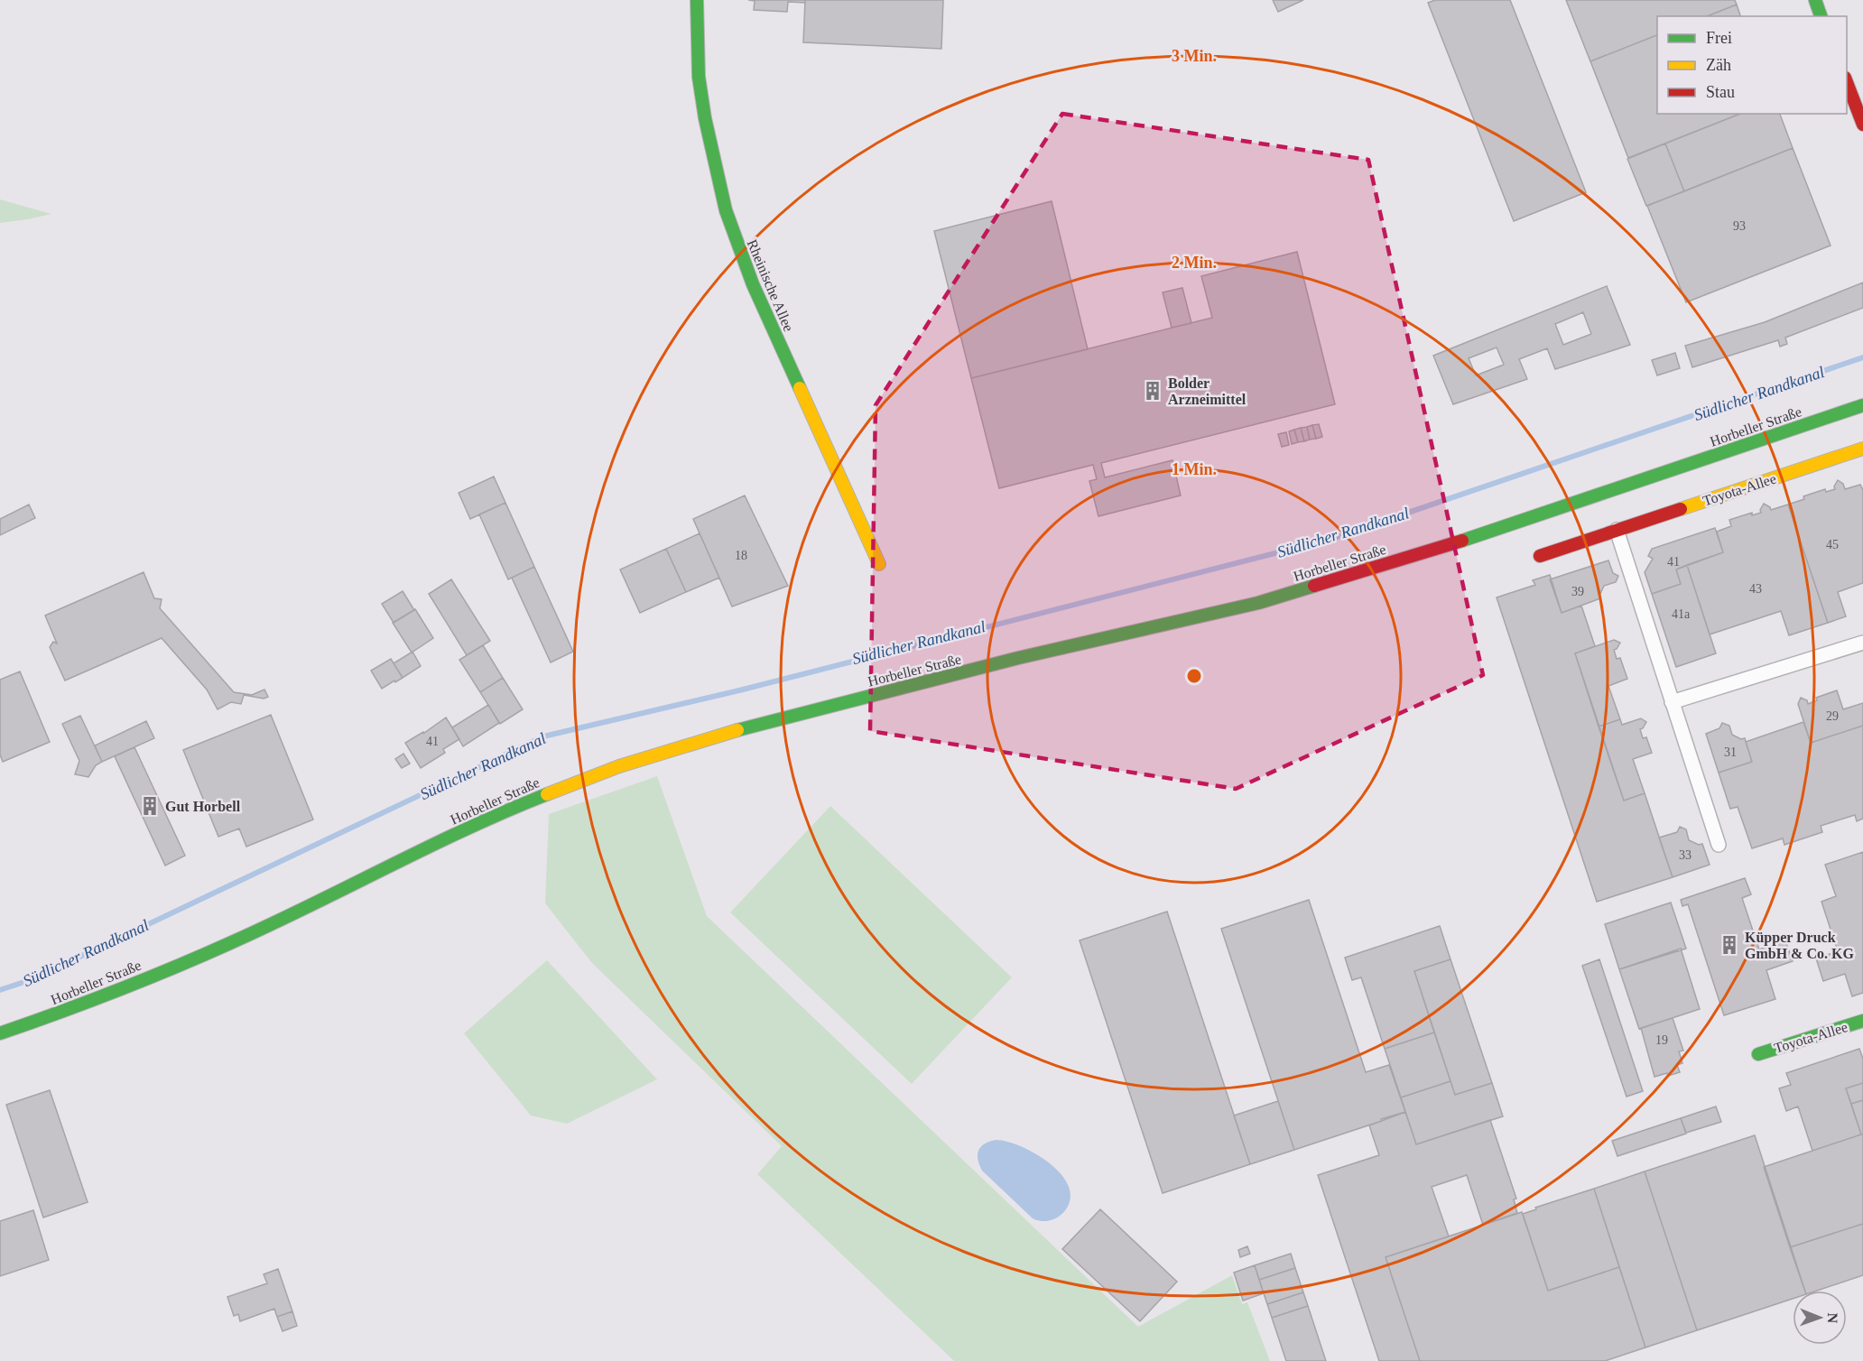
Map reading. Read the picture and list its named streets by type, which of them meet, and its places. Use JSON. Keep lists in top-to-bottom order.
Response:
{
  "streets": {
    "main road": ["Rheinische Allee", "Horbeller Straße", "Toyota-Allee"]
  },
  "water": ["Südlicher Randkanal"],
  "places": {
    "building": ["Bolder Arzneimittel", "Gut Horbell", "Küpper Druck GmbH & Co. KG"]
  },
  "house_numbers": [
    "93",
    "45",
    "18",
    "41",
    "43",
    "39",
    "41a",
    "29",
    "41",
    "31",
    "33",
    "19"
  ],
  "legend": ["Frei", "Zäh", "Stau"],
  "north": "right",
  "rings": ["3 Min.", "2 Min.", "1 Min."]
}
